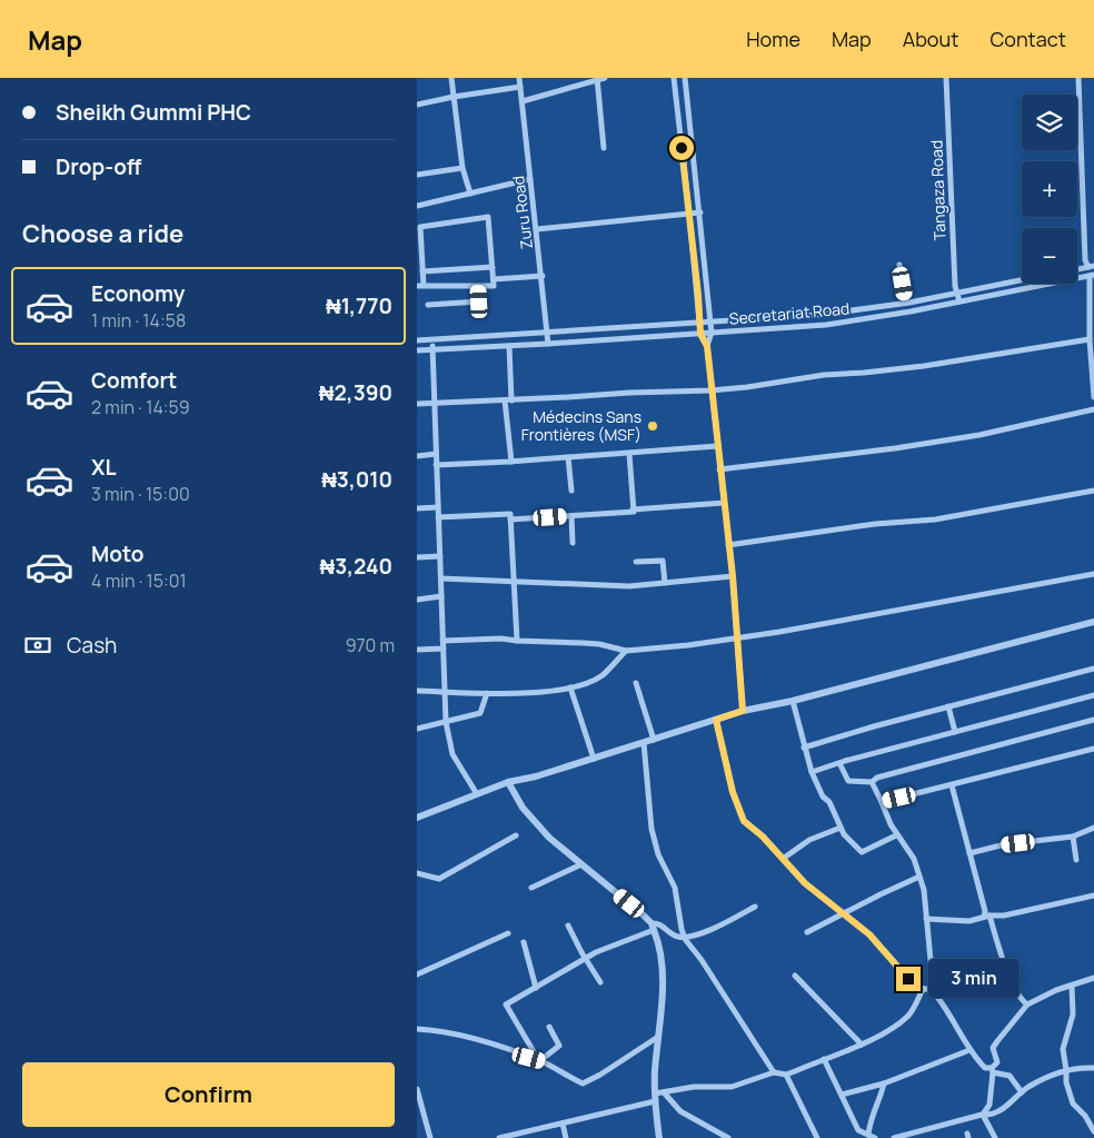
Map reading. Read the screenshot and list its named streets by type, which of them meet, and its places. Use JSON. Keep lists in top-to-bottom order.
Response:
{
  "streets": {
    "street": ["Tangaza Road", "Zuru Road", "Secretariat Road"]
  },
  "crossings": [
    ["Tangaza Road", "Secretariat Road"],
    ["Zuru Road", "Secretariat Road"]
  ],
  "places": ["Médecins Sans Frontières (MSF)"],
  "page": {
    "header": "Map",
    "nav": [
      "Home",
      "Map",
      "About",
      "Contact"
    ],
    "banner": ["Sheikh Gummi PHC", "Drop-off"],
    "map_buttons": ["+", "−"],
    "heading": "Choose a ride",
    "list": [
      {
        "name": "Economy",
        "note": "1 min · 14:58",
        "value": "₦1,770"
      },
      {
        "name": "Comfort",
        "note": "2 min · 14:59",
        "value": "₦2,390"
      },
      {
        "name": "XL",
        "note": "3 min · 15:00",
        "value": "₦3,010"
      },
      {
        "name": "Moto",
        "note": "4 min · 15:01",
        "value": "₦3,240"
      }
    ],
    "pay": ["Cash", "970 m"],
    "bubble": "3 min",
    "buttons": "Confirm"
  }
}
